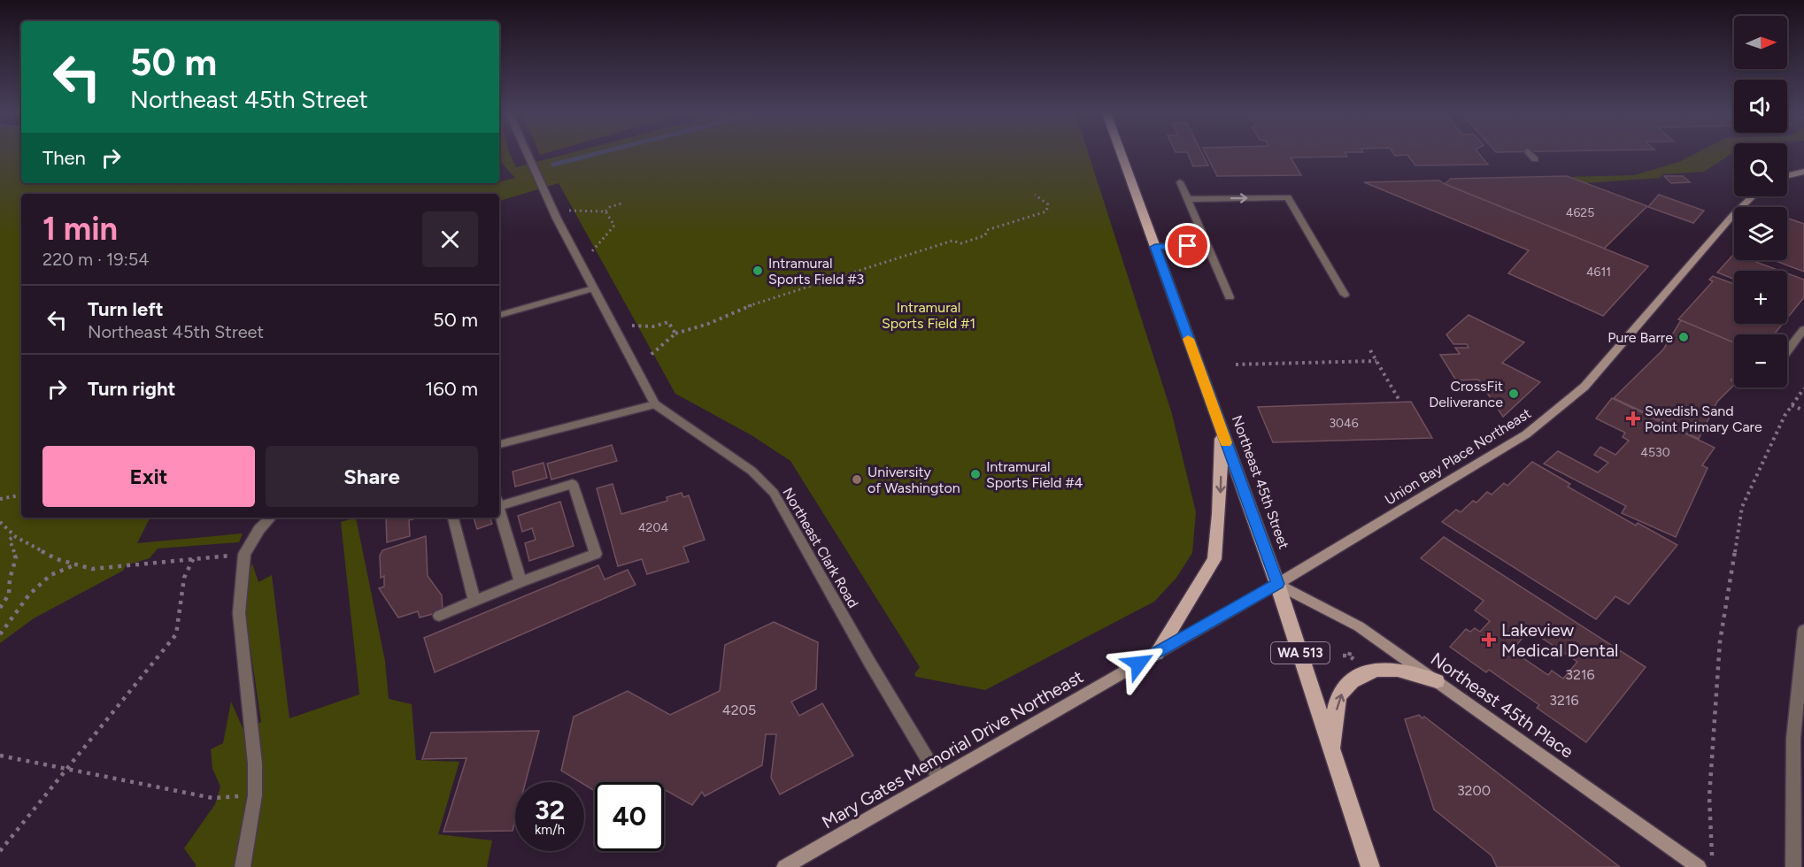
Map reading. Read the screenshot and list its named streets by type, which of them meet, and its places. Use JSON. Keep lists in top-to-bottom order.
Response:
{
  "streets": {
    "main road": [
      "Union Bay Place Northeast",
      "Northeast 45th Street",
      "WA 513",
      "Northeast 45th Place",
      "Mary Gates Memorial Drive Northeast"
    ],
    "street": ["Northeast Clark Road"]
  },
  "crossings": [
    ["Union Bay Place Northeast", "Northeast 45th Street"],
    ["Union Bay Place Northeast", "Northeast 45th Place"],
    ["Union Bay Place Northeast", "Mary Gates Memorial Drive Northeast"],
    ["Northeast 45th Street", "Northeast 45th Place"],
    ["Northeast 45th Street", "Mary Gates Memorial Drive Northeast"],
    ["Northeast Clark Road", "Mary Gates Memorial Drive Northeast"],
    ["Northeast 45th Place", "Mary Gates Memorial Drive Northeast"]
  ],
  "parks": ["Intramural Sports Field #1"],
  "places": {
    "other": [
      "Intramural Sports Field #3",
      "Pure Barre",
      "CrossFit Deliverance",
      "Intramural Sports Field #4",
      "University of Washington"
    ],
    "health": ["Swedish Sand Point Primary Care", "Lakeview Medical Dental"]
  },
  "house_numbers": [
    "4625",
    "4611",
    "3046",
    "4530",
    "4204",
    "3216",
    "3216",
    "4205",
    "3200"
  ],
  "north": "right",
  "page": {
    "map_buttons": ["+", "−"],
    "turn": ["50 m", "Northeast 45th Street"],
    "then": "Then",
    "heading": ["1 min", "220 m · 19:54"],
    "list": [
      {
        "name": "Turn left",
        "note": "Northeast 45th Street",
        "value": "50 m"
      },
      {
        "name": "Turn right",
        "value": "160 m"
      }
    ],
    "buttons": ["Exit", "Share"],
    "speed": "32 km/h",
    "limit": "40"
  }
}
